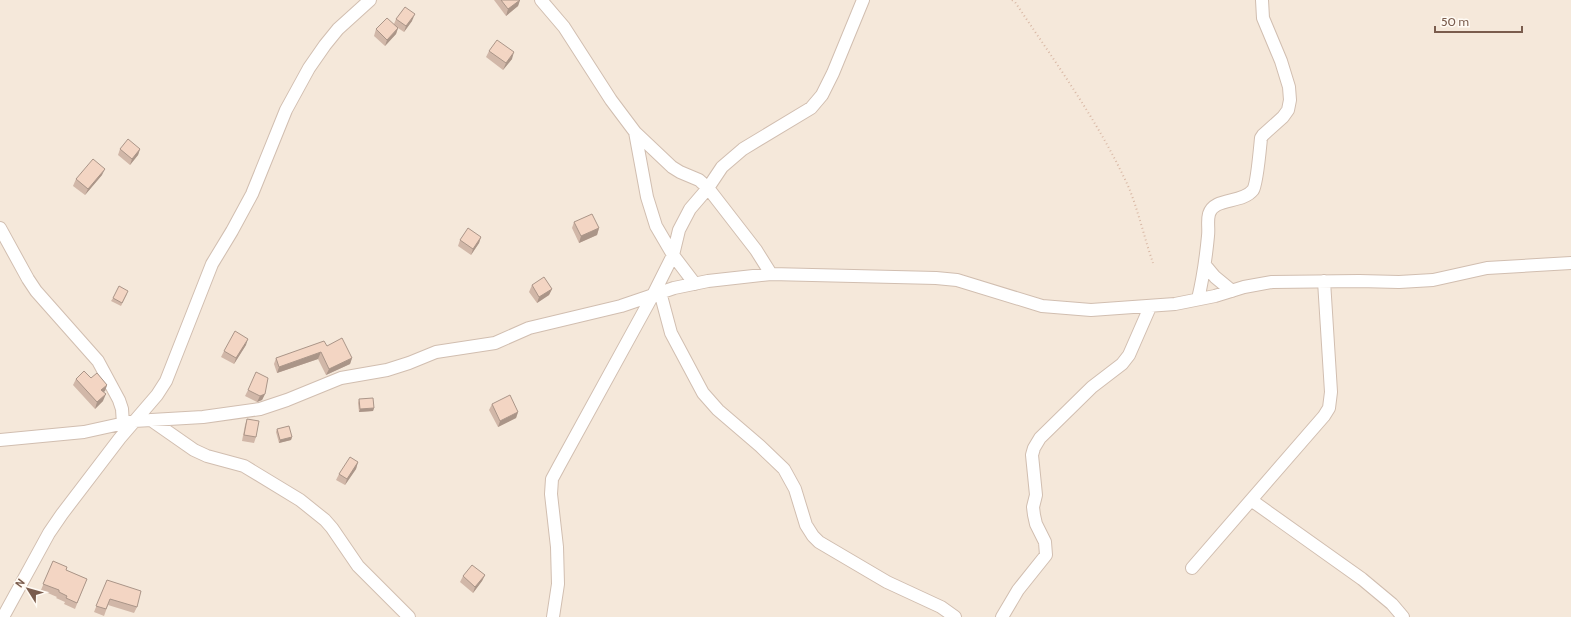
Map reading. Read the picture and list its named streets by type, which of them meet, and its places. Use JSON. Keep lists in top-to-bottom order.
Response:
{
  "scale_bar": "50 m",
  "north": "top left"
}
